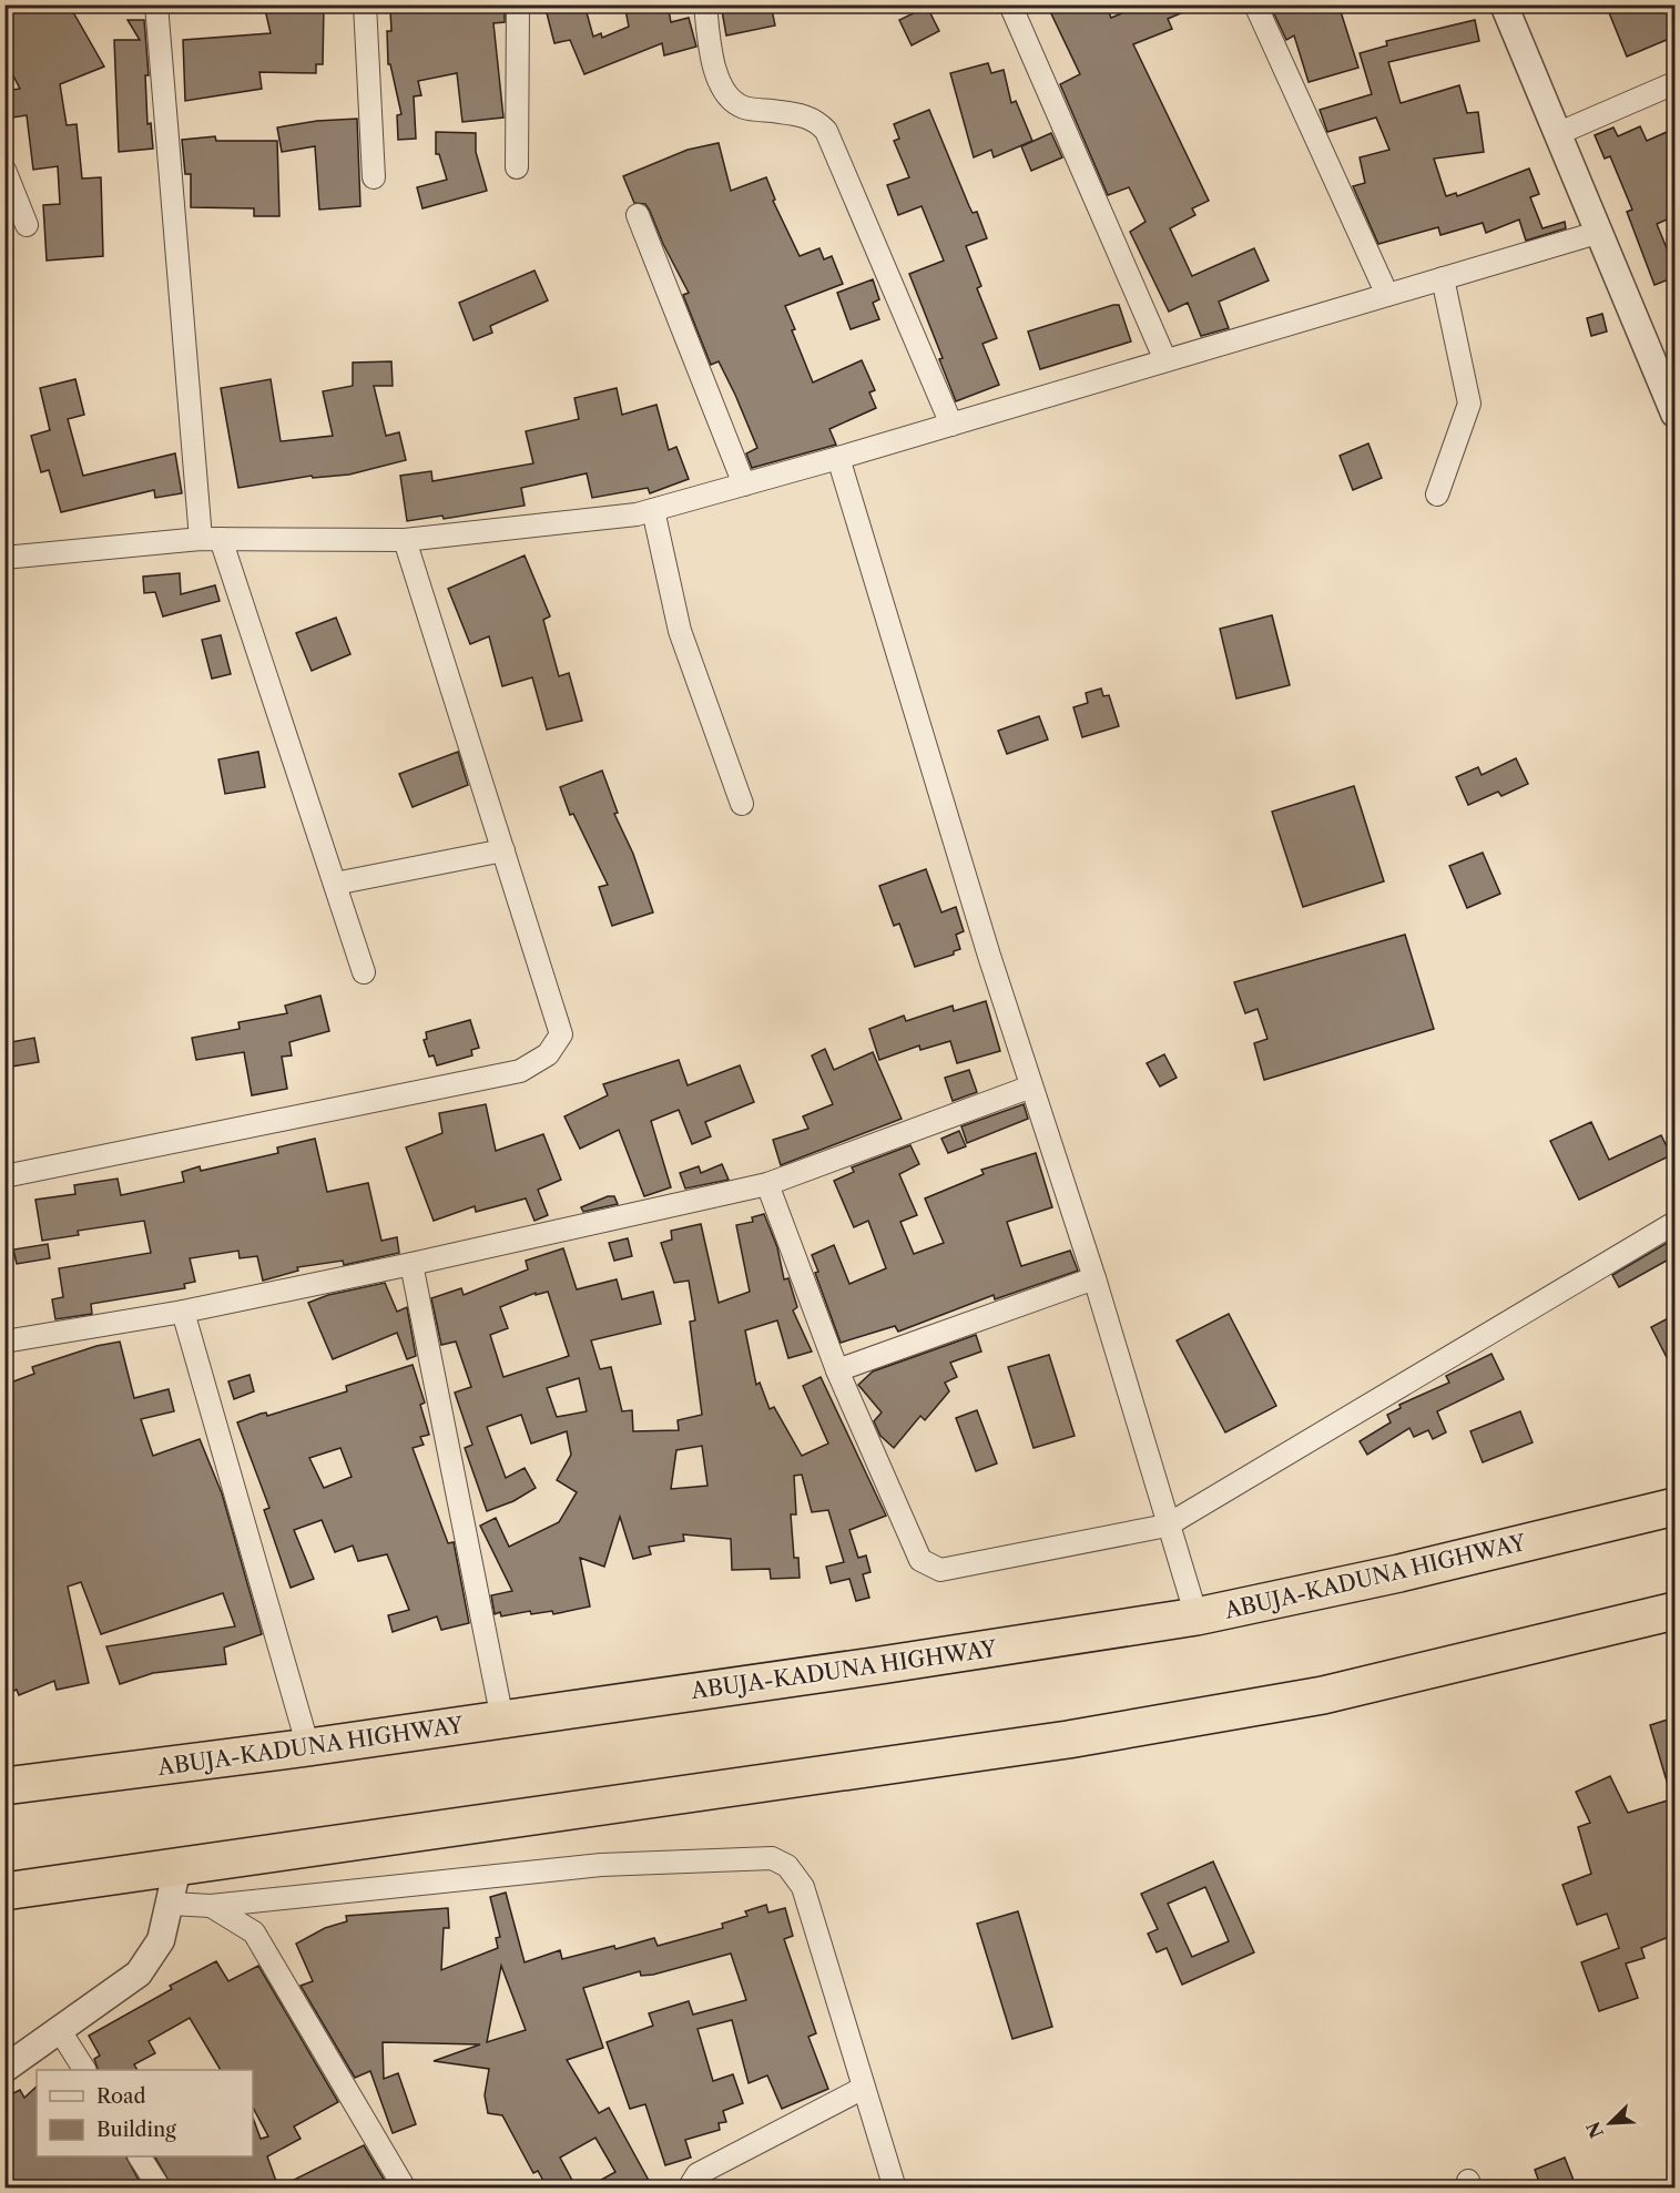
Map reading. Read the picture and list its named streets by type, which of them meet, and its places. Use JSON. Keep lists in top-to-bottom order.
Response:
{
  "streets": {
    "highway": ["ABUJA-KADUNA HIGHWAY"]
  },
  "legend": ["Road", "Building"],
  "north": "bottom left"
}
